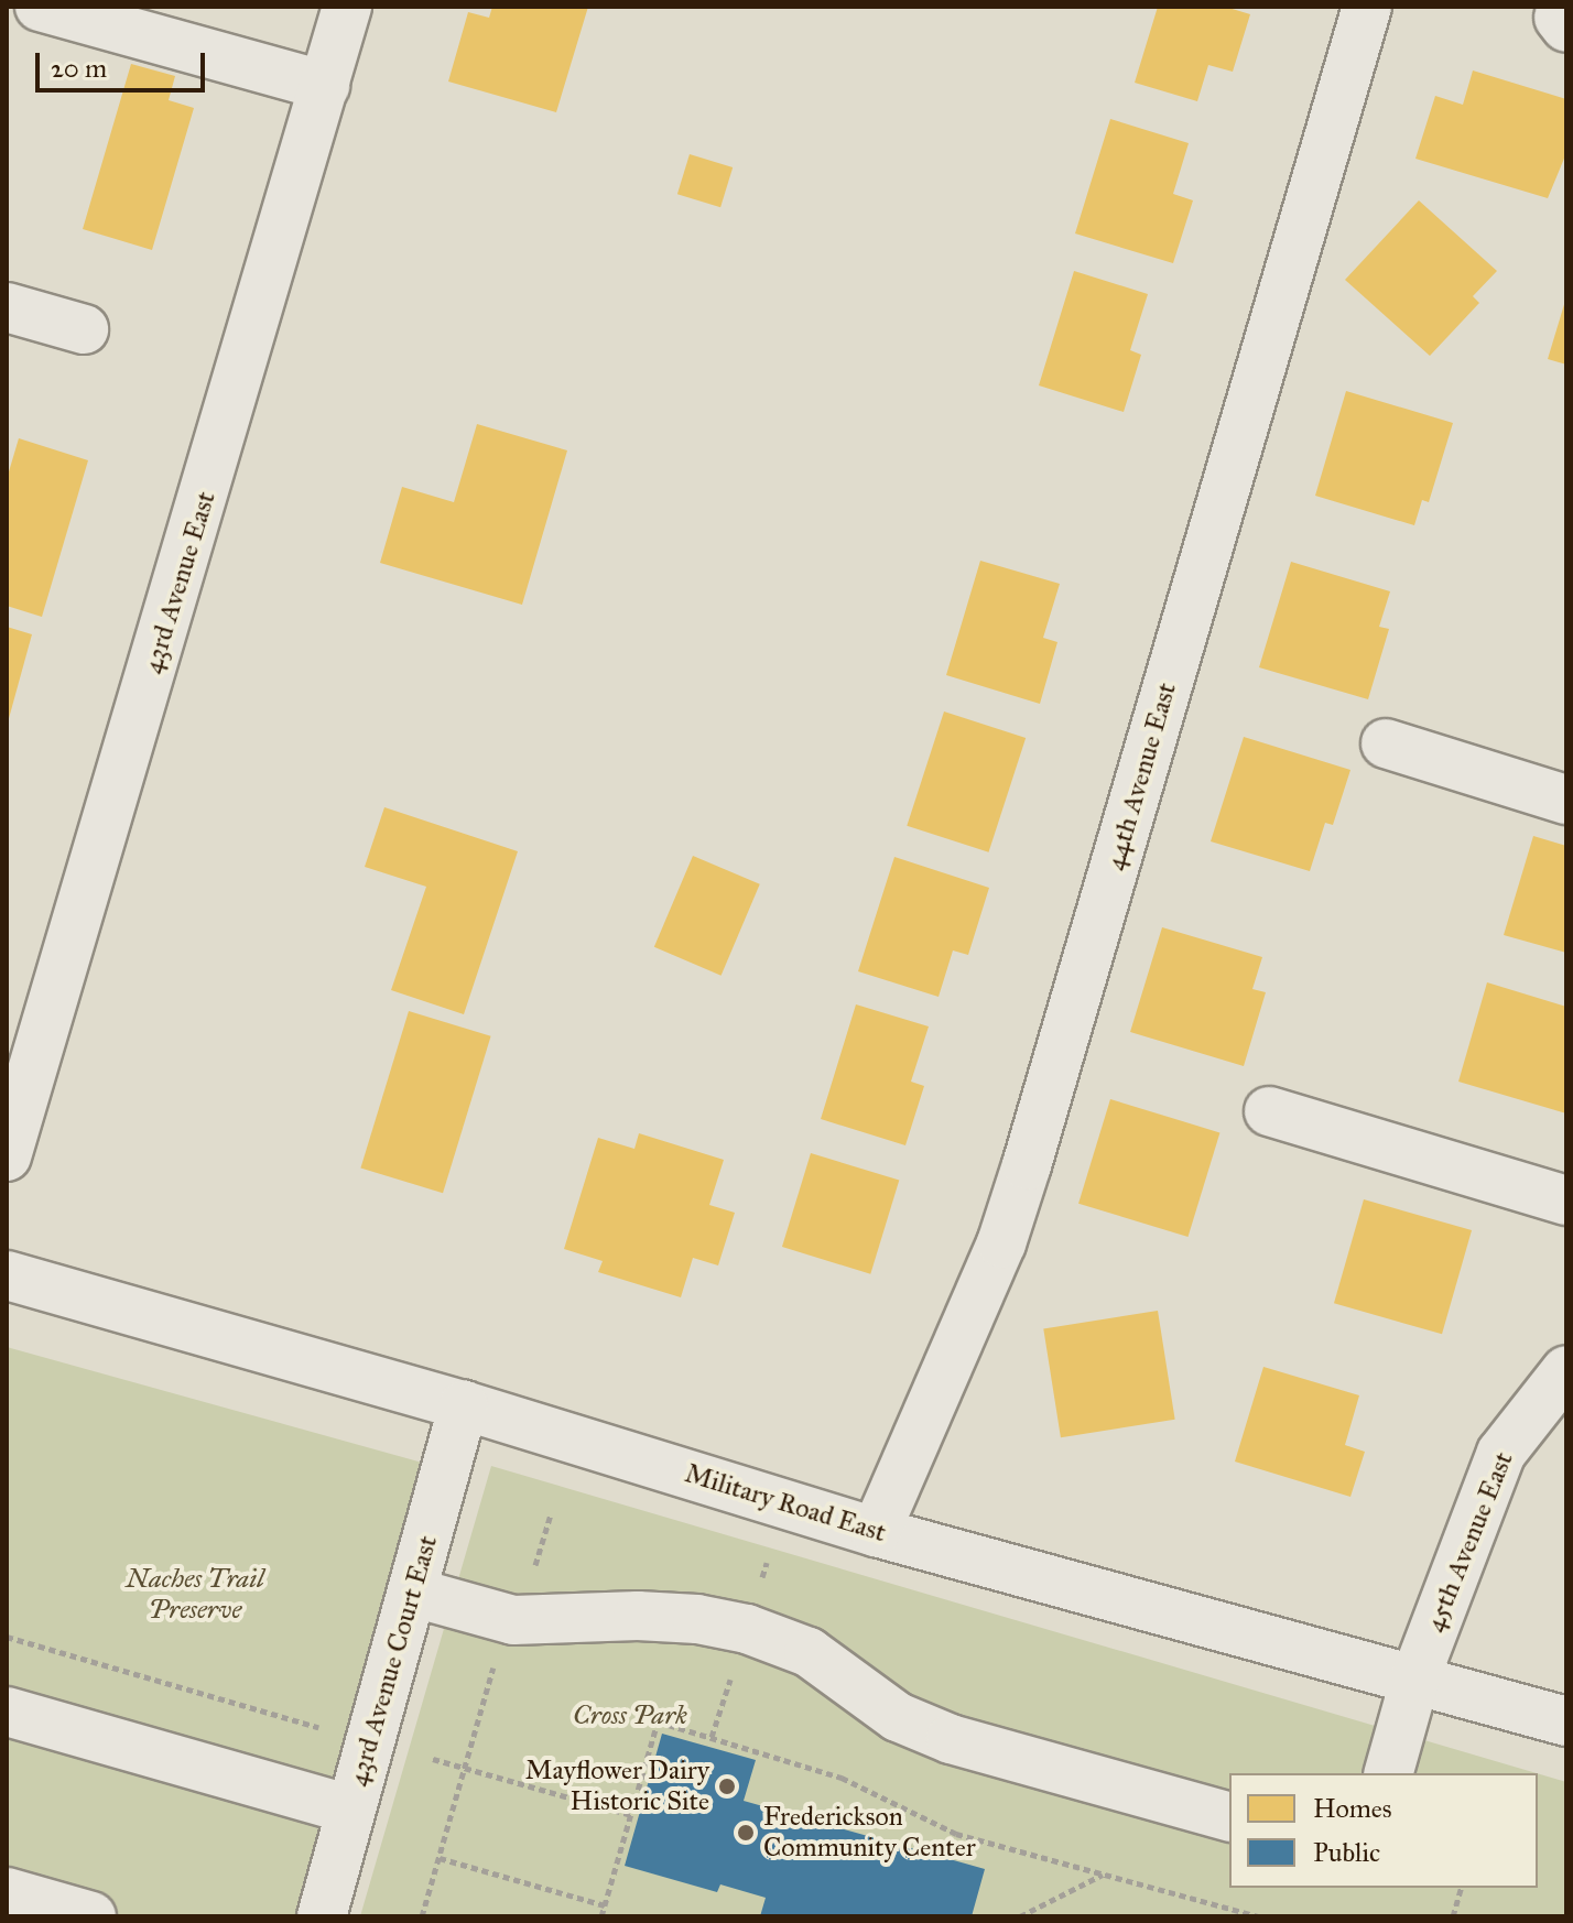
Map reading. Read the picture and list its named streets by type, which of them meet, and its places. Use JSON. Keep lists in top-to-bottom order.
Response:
{
  "streets": {
    "street": [
      "43rd Avenue East",
      "44th Avenue East",
      "Military Road East",
      "45th Avenue East",
      "43rd Avenue Court East"
    ]
  },
  "crossings": [
    ["44th Avenue East", "Military Road East"],
    ["Military Road East", "45th Avenue East"],
    ["Military Road East", "43rd Avenue Court East"]
  ],
  "parks": ["Naches Trail Preserve", "Cross Park"],
  "places": ["Mayflower Dairy Historic Site", "Frederickson Community Center"],
  "legend": ["Homes", "Public"],
  "scale_bar": "20 m"
}
